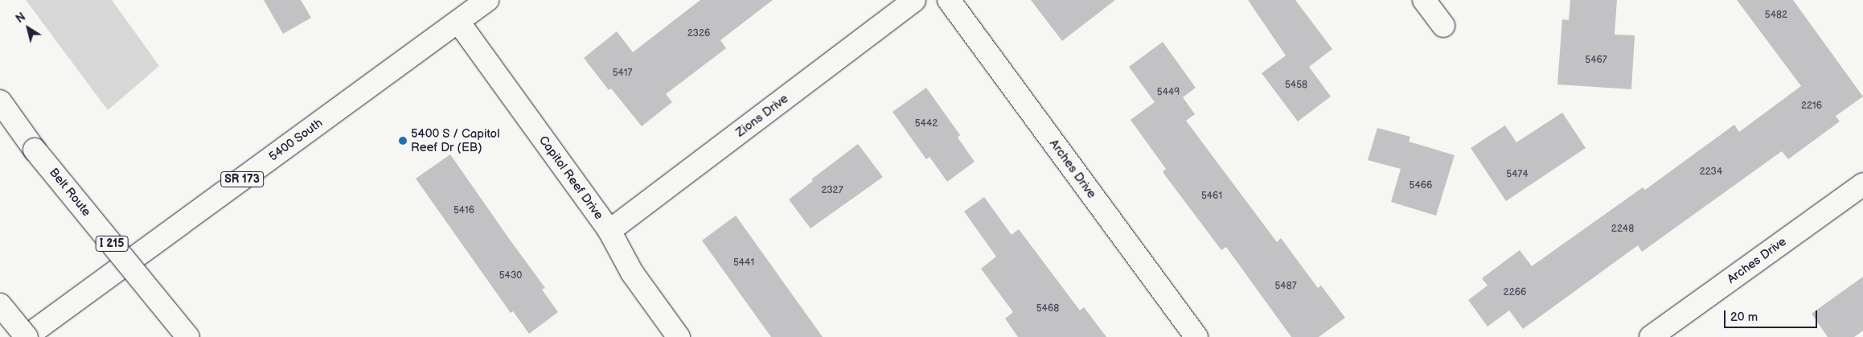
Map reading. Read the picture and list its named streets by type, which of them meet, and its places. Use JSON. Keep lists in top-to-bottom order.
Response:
{
  "streets": {
    "main road": [
      "Zions Drive",
      "5400 South",
      "Arches Drive",
      "Capitol Reef Drive",
      "SR 173",
      "Belt Route",
      "I 215"
    ]
  },
  "crossings": [
    ["Zions Drive", "Capitol Reef Drive"],
    ["5400 South", "Capitol Reef Drive"]
  ],
  "places": ["5400 S / Capitol Reef Dr (EB)"],
  "house_numbers": [
    "5482",
    "2326",
    "5467",
    "5417",
    "5458",
    "5449",
    "2216",
    "5442",
    "2234",
    "5474",
    "5466",
    "2327",
    "5461",
    "5416",
    "2248",
    "5441",
    "5430",
    "5487",
    "2266",
    "5468"
  ],
  "scale_bar": "20 m",
  "north": "top left"
}
